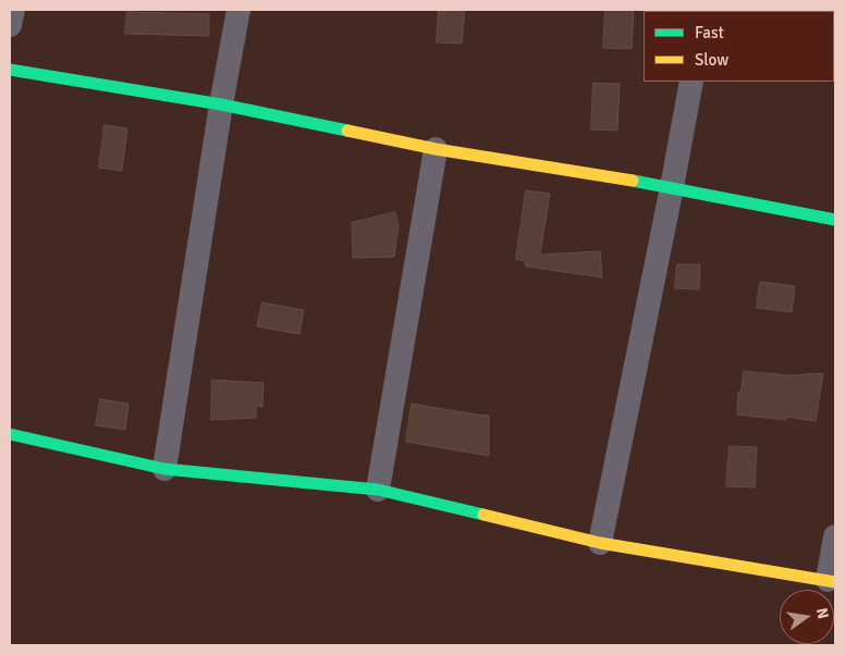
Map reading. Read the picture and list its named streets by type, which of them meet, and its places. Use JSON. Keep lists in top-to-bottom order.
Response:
{
  "legend": ["Fast", "Slow"],
  "north": "right"
}
